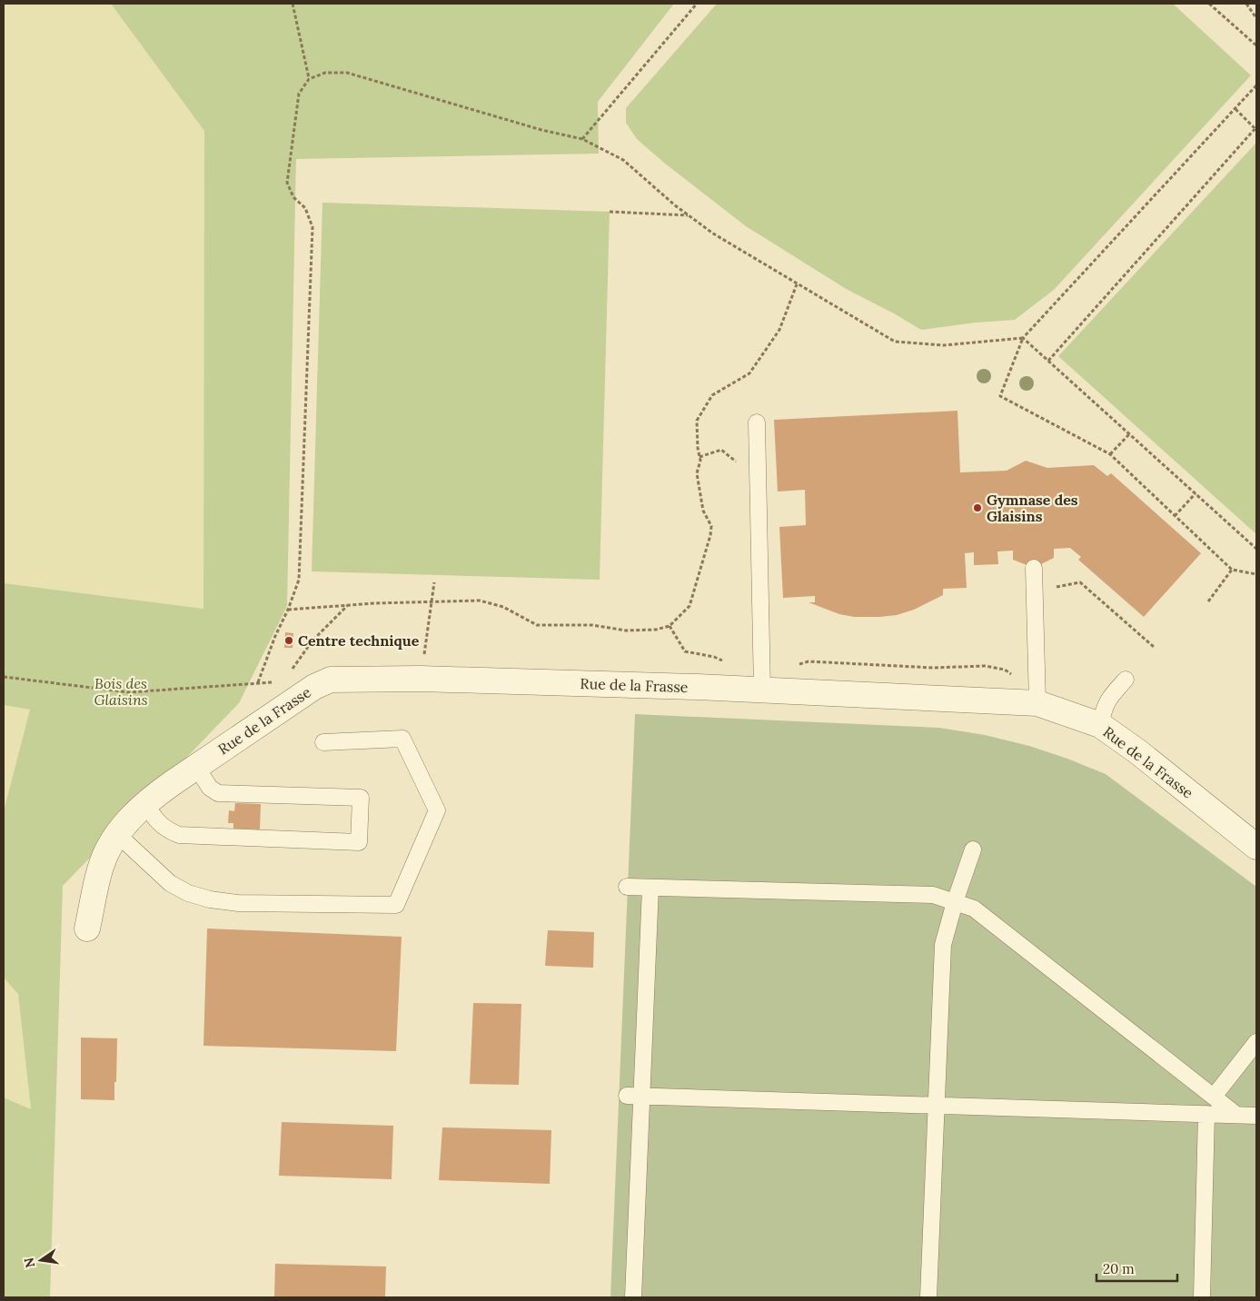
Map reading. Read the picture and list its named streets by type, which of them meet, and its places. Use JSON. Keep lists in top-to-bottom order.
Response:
{
  "streets": {
    "street": ["Rue de la Frasse"]
  },
  "parks": ["Bois des Glaisins"],
  "places": ["Gymnase des Glaisins", "Centre technique"],
  "scale_bar": "20 m",
  "north": "left"
}
